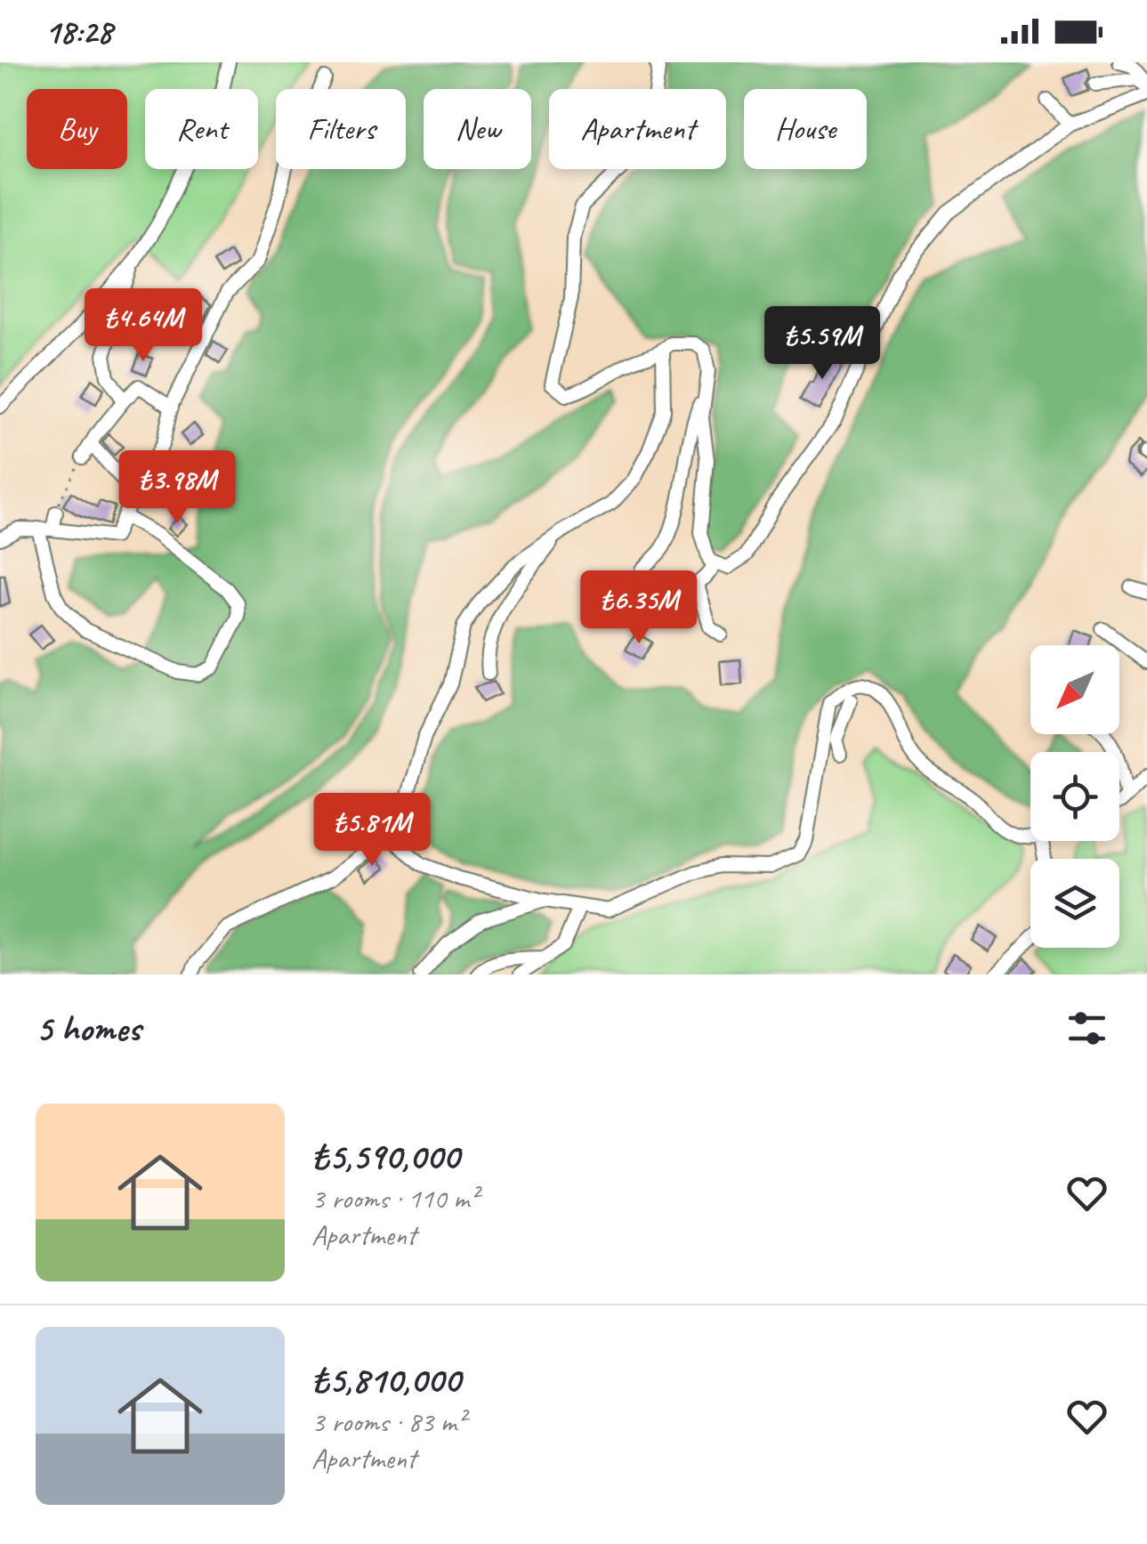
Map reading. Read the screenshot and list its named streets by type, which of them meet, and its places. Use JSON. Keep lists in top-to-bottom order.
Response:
{
  "north": "bottom left",
  "page": {
    "status": "18:28",
    "chip": [
      "Buy",
      "Rent",
      "Filters",
      "New",
      "Apartment",
      "House"
    ],
    "price": [
      "₺4.64M",
      "₺5.59M",
      "₺3.98M",
      "₺6.35M",
      "₺5.81M"
    ],
    "heading": "5 homes",
    "list": [
      {
        "name": "₺5,590,000",
        "note": "3 rooms · 110 m² · Apartment"
      },
      {
        "name": "₺5,810,000",
        "note": "3 rooms · 83 m² · Apartment"
      }
    ]
  }
}
